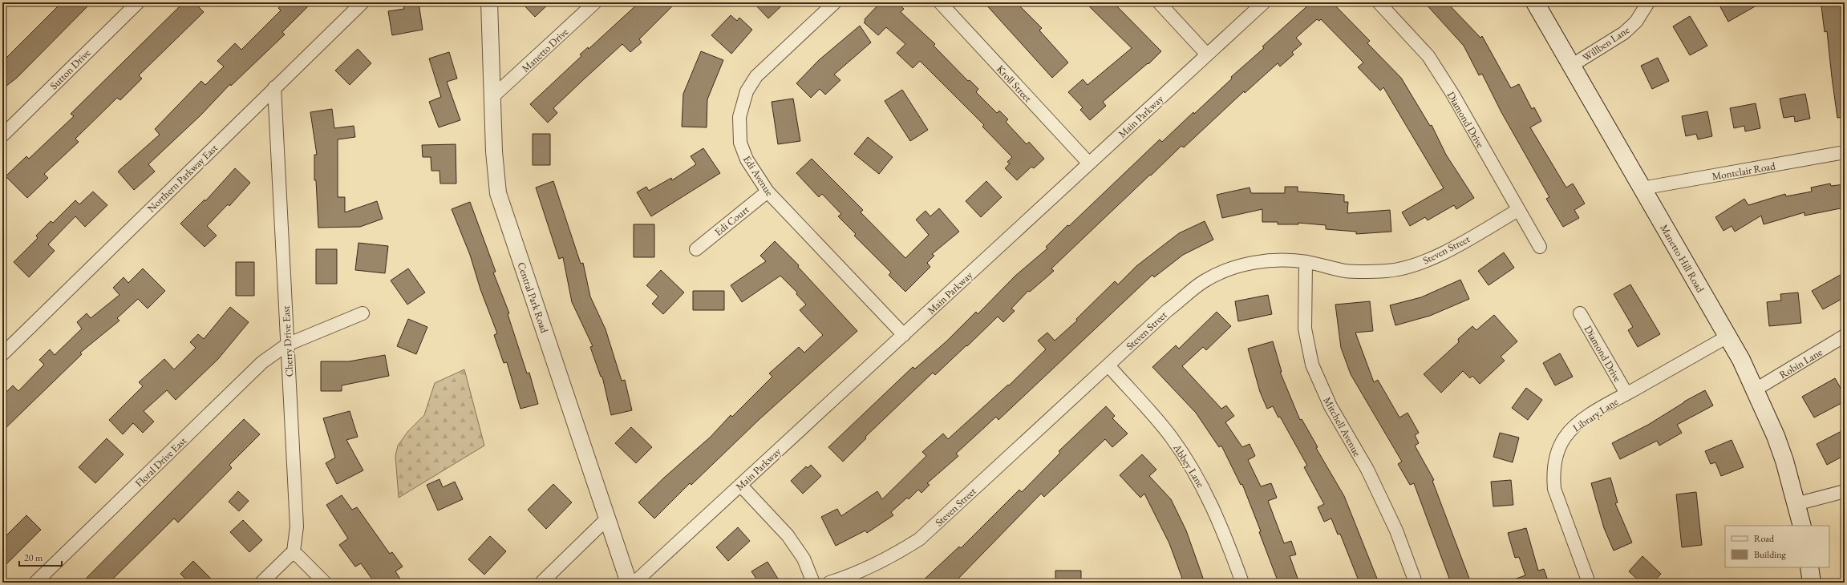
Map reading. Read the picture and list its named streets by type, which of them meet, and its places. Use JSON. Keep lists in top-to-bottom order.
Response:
{
  "streets": {
    "main road": ["Manetto Hill Road"],
    "street": [
      "Willben Lane",
      "Manetto Drive",
      "Sutton Drive",
      "Kroll Street",
      "Main Parkway",
      "Diamond Drive",
      "Montclair Road",
      "Edi Avenue",
      "Northern Parkway East",
      "Edi Court",
      "Steven Street",
      "Central Park Road",
      "Cherry Drive East",
      "Robin Lane",
      "Library Lane",
      "Mitchell Avenue",
      "Floral Drive East",
      "Abbey Lane"
    ]
  },
  "crossings": [
    ["Willben Lane", "Manetto Hill Road"],
    ["Manetto Drive", "Central Park Road"],
    ["Kroll Street", "Main Parkway"],
    ["Main Parkway", "Edi Avenue"],
    ["Diamond Drive", "Steven Street"],
    ["Diamond Drive", "Library Lane"],
    ["Montclair Road", "Manetto Hill Road"],
    ["Edi Avenue", "Edi Court"],
    ["Northern Parkway East", "Cherry Drive East"],
    ["Steven Street", "Mitchell Avenue"],
    ["Steven Street", "Abbey Lane"],
    ["Manetto Hill Road", "Robin Lane"],
    ["Manetto Hill Road", "Library Lane"],
    ["Cherry Drive East", "Floral Drive East"]
  ],
  "legend": ["Road", "Building"],
  "scale_bar": "20 m"
}
